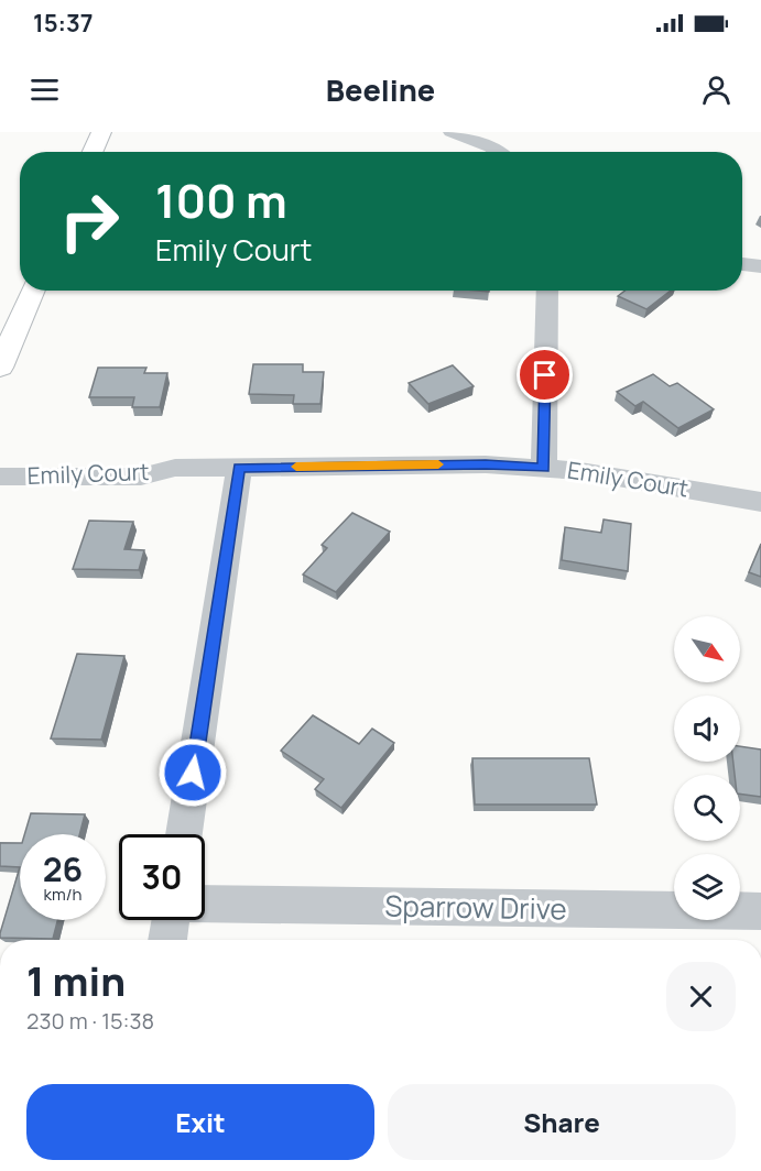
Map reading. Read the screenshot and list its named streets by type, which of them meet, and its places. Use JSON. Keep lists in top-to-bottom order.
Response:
{
  "streets": {
    "street": ["Emily Court", "Sparrow Drive"]
  },
  "north": "bottom right",
  "page": {
    "status": "15:37",
    "header": "Beeline",
    "turn": ["100 m", "Emily Court"],
    "speed": "26 km/h",
    "limit": "30",
    "heading": ["1 min", "230 m · 15:38"],
    "buttons": ["Exit", "Share"]
  }
}
